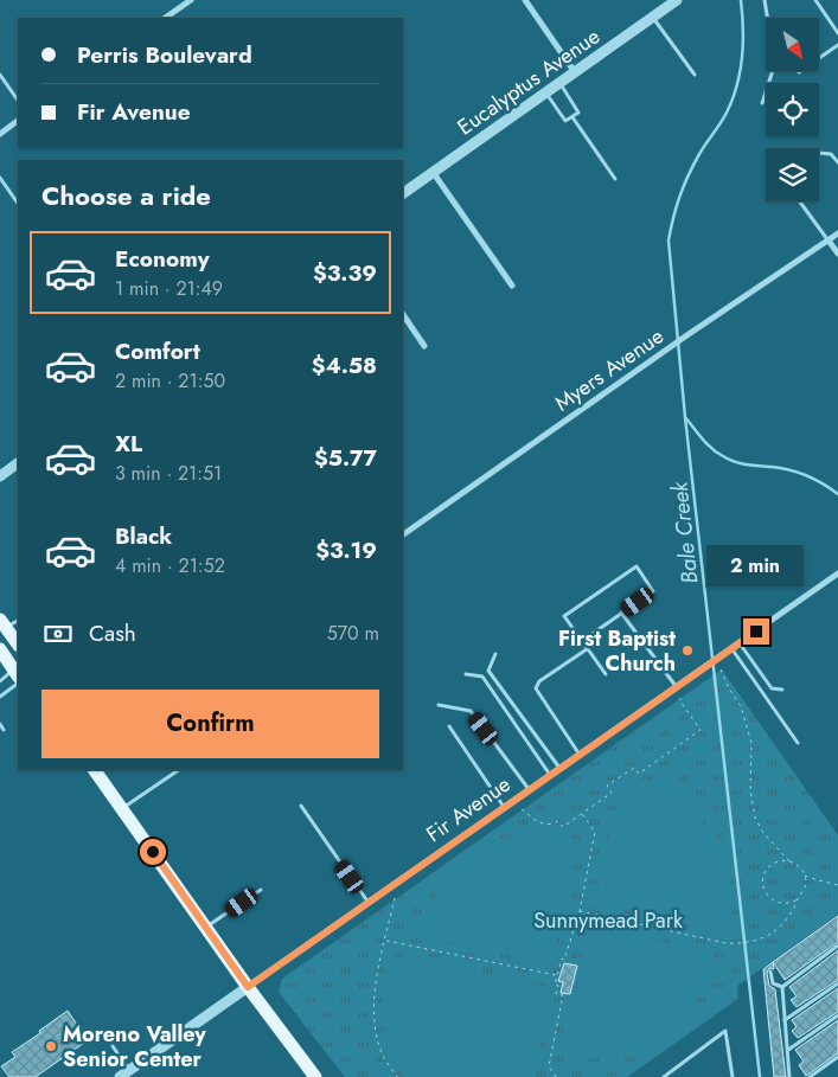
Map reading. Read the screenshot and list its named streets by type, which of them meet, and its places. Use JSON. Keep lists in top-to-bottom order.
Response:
{
  "streets": {
    "street": ["Eucalyptus Avenue", "Myers Avenue", "Fir Avenue"]
  },
  "water": ["Bale Creek"],
  "parks": ["Sunnymead Park"],
  "places": ["First Baptist Church", "Moreno Valley Senior Center"],
  "north": "bottom right",
  "page": {
    "banner": ["Perris Boulevard", "Fir Avenue"],
    "heading": "Choose a ride",
    "list": [
      {
        "name": "Economy",
        "note": "1 min · 21:49",
        "value": "$3.39"
      },
      {
        "name": "Comfort",
        "note": "2 min · 21:50",
        "value": "$4.58"
      },
      {
        "name": "XL",
        "note": "3 min · 21:51",
        "value": "$5.77"
      },
      {
        "name": "Black",
        "note": "4 min · 21:52",
        "value": "$3.19"
      }
    ],
    "bubble": "2 min",
    "pay": ["Cash", "570 m"],
    "buttons": "Confirm"
  }
}
